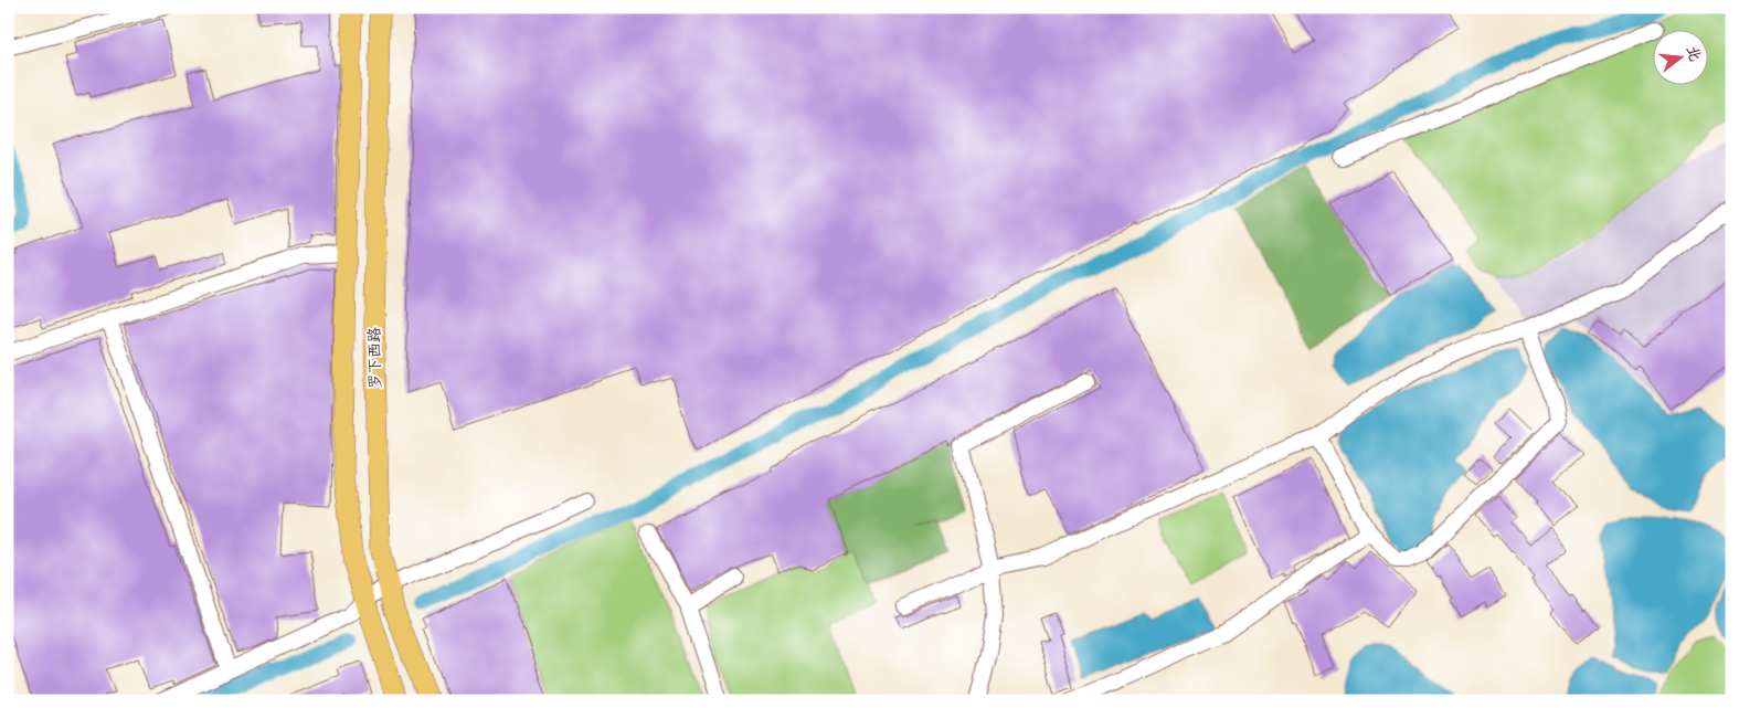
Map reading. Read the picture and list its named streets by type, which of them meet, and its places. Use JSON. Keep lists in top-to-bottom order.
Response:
{
  "streets": {
    "main road": ["罗下西路"]
  },
  "north": "right"
}
